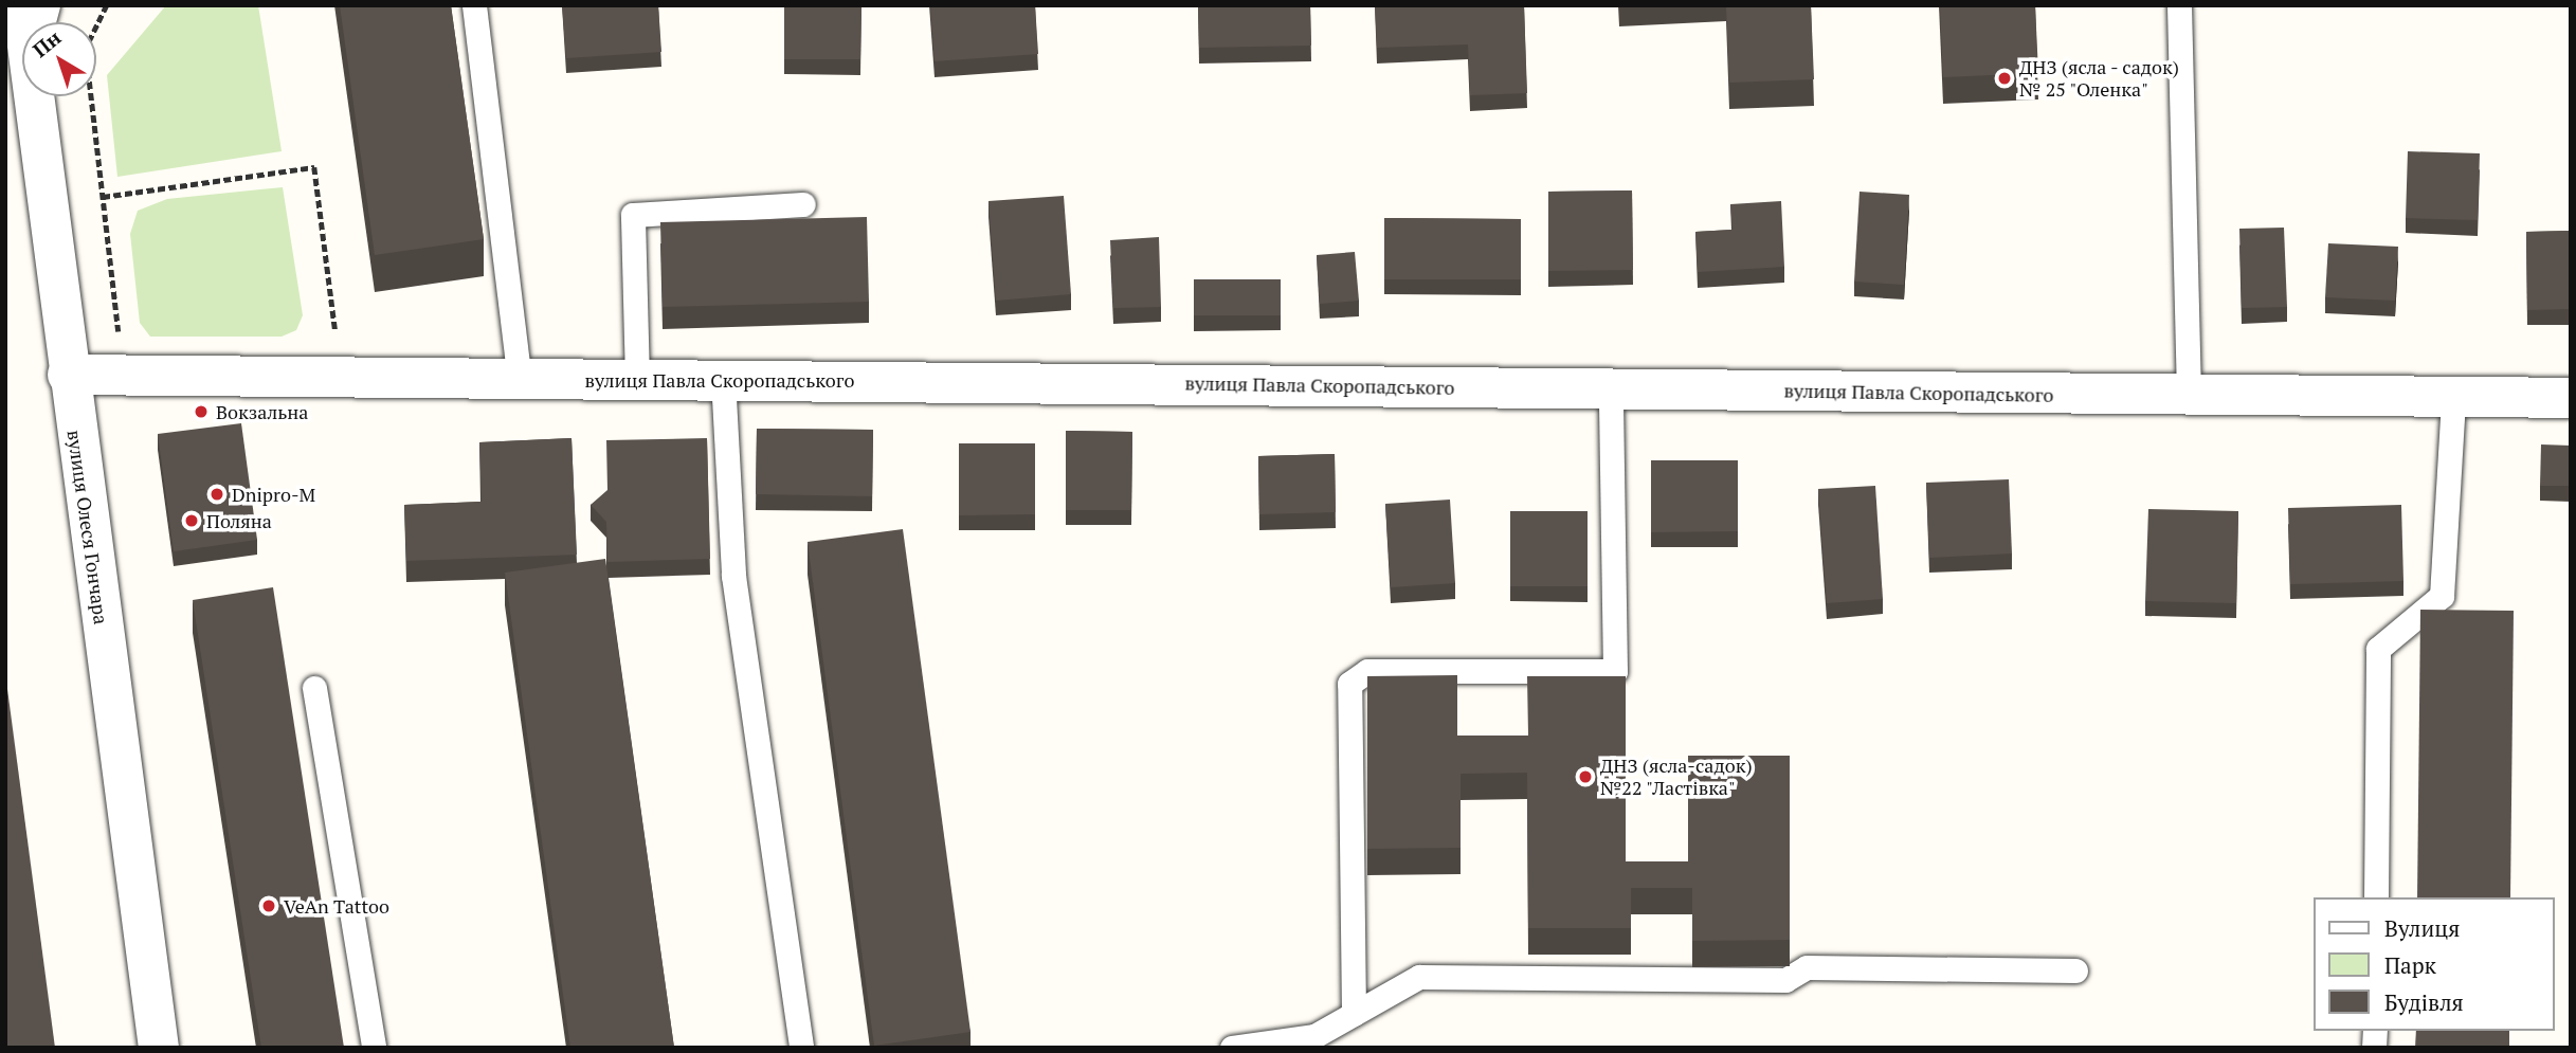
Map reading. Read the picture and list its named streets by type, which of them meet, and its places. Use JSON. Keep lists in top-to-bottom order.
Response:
{
  "streets": {
    "street": ["вулиця Павла Скоропадського", "вулиця Олеся Гончара"]
  },
  "crossings": [
    ["вулиця Павла Скоропадського", "вулиця Олеся Гончара"]
  ],
  "places": [
    "ДНЗ (ясла - садок) № 25 \"Оленка\"",
    "Вокзальна",
    "Dnipro-M",
    "Поляна",
    "ДНЗ (ясла-садок) №22 \"Ластівка\"",
    "VeAn Tattoo"
  ],
  "legend": ["Вулиця", "Парк", "Будівля"],
  "north": "top left"
}
